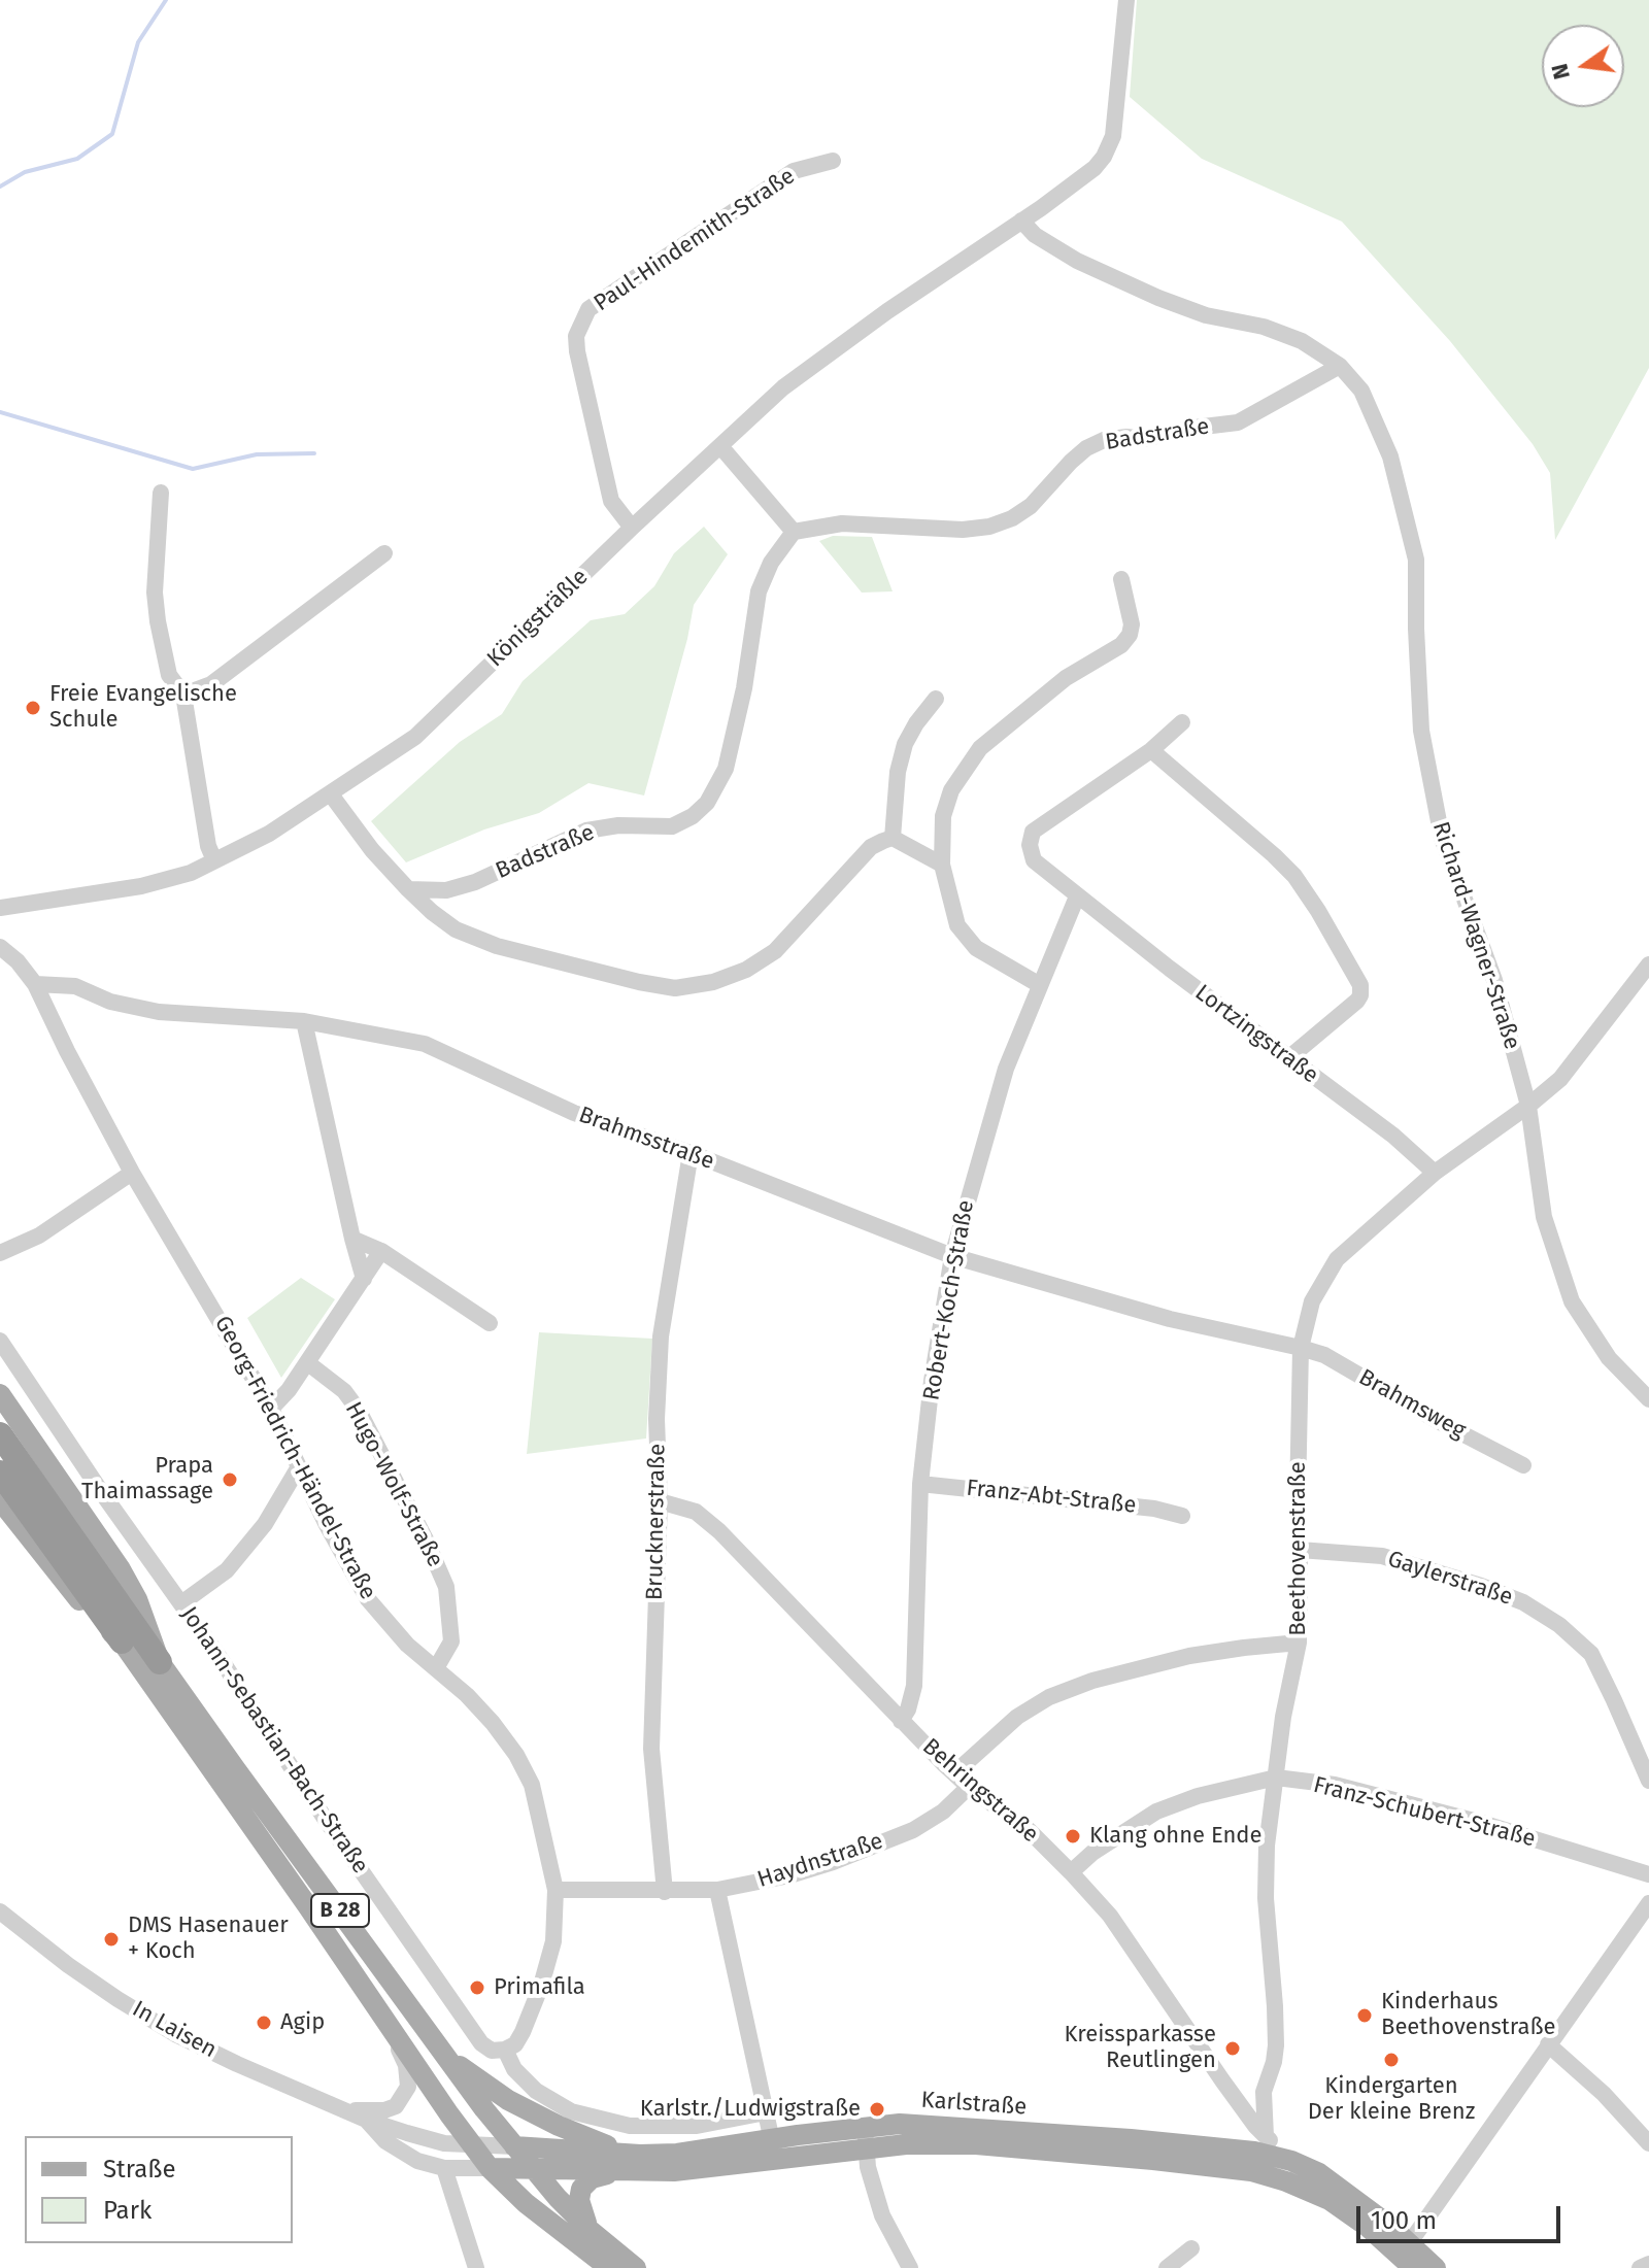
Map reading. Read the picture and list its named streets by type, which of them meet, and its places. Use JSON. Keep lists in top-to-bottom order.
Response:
{
  "streets": {
    "highway": ["B 28"],
    "main road": ["Karlstraße"],
    "street": [
      "Paul-Hindemith-Straße",
      "Badstraße",
      "Königsträßle",
      "Richard-Wagner-Straße",
      "Lortzingstraße",
      "Brahmsstraße",
      "Robert-Koch-Straße",
      "Brahmsweg",
      "Georg-Friedrich-Händel-Straße",
      "Hugo-Wolf-Straße",
      "Franz-Abt-Straße",
      "Brucknerstraße",
      "Beethovenstraße",
      "Gaylerstraße",
      "Johann-Sebastian-Bach-Straße",
      "Behringstraße",
      "Franz-Schubert-Straße",
      "Haydnstraße",
      "In Laisen"
    ]
  },
  "crossings": [
    ["Paul-Hindemith-Straße", "Königsträßle"],
    ["Badstraße", "Richard-Wagner-Straße"],
    ["Königsträßle", "Richard-Wagner-Straße"],
    ["Richard-Wagner-Straße", "Beethovenstraße"],
    ["Lortzingstraße", "Robert-Koch-Straße"],
    ["Lortzingstraße", "Beethovenstraße"],
    ["Brahmsstraße", "Robert-Koch-Straße"],
    ["Brahmsstraße", "Brahmsweg"],
    ["Brahmsstraße", "Georg-Friedrich-Händel-Straße"],
    ["Brahmsstraße", "Brucknerstraße"],
    ["Brahmsstraße", "Beethovenstraße"],
    ["Robert-Koch-Straße", "Franz-Abt-Straße"],
    ["Robert-Koch-Straße", "Behringstraße"],
    ["Brahmsweg", "Beethovenstraße"],
    ["Georg-Friedrich-Händel-Straße", "Hugo-Wolf-Straße"],
    ["Georg-Friedrich-Händel-Straße", "Johann-Sebastian-Bach-Straße"],
    ["Georg-Friedrich-Händel-Straße", "Haydnstraße"],
    ["Brucknerstraße", "Behringstraße"],
    ["Brucknerstraße", "Haydnstraße"],
    ["Beethovenstraße", "Gaylerstraße"],
    ["Beethovenstraße", "Behringstraße"],
    ["Beethovenstraße", "Franz-Schubert-Straße"],
    ["Beethovenstraße", "Karlstraße"],
    ["Behringstraße", "Franz-Schubert-Straße"],
    ["Behringstraße", "Haydnstraße"],
    ["Behringstraße", "Karlstraße"],
    ["B 28", "In Laisen"],
    ["B 28", "Karlstraße"],
    ["In Laisen", "Karlstraße"]
  ],
  "places": [
    "Freie Evangelische Schule",
    "Prapa Thaimassage",
    "Klang ohne Ende",
    "DMS Hasenauer + Koch",
    "Primafila",
    "Kinderhaus Beethovenstraße",
    "Agip",
    "Kreissparkasse Reutlingen",
    "Kindergarten Der kleine Brenz",
    "Karlstr./Ludwigstraße"
  ],
  "legend": ["Straße", "Park"],
  "scale_bar": "100 m",
  "north": "left"
}
